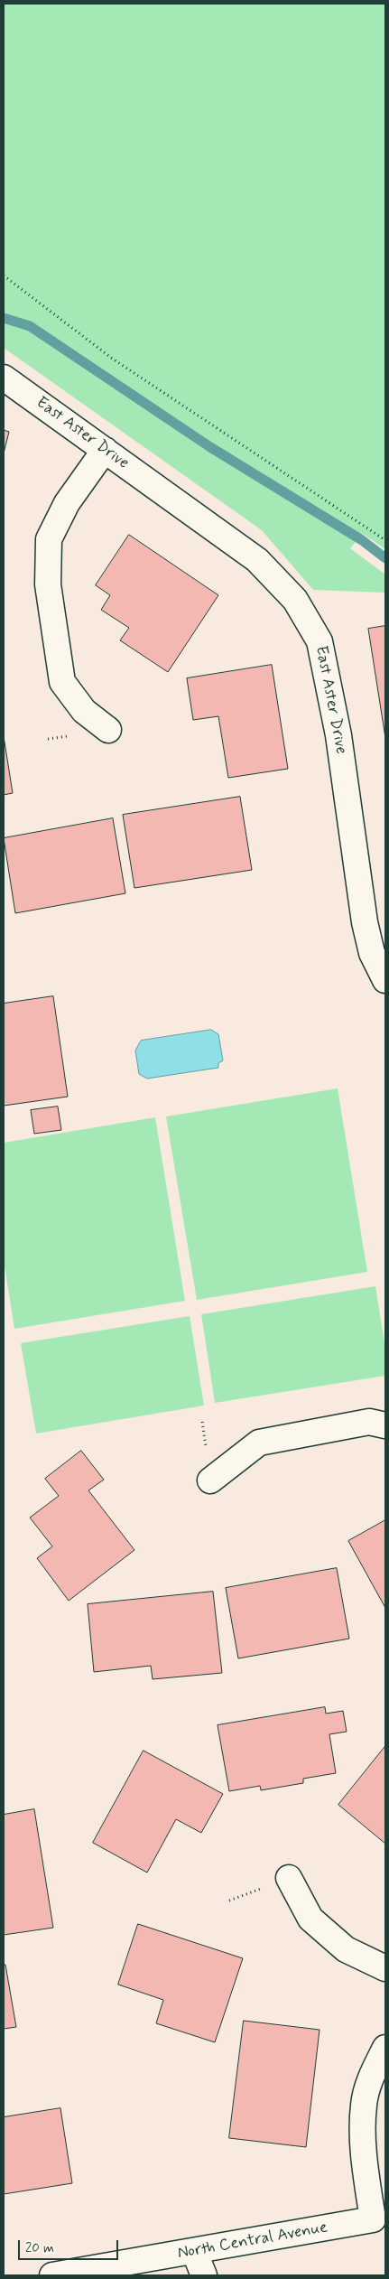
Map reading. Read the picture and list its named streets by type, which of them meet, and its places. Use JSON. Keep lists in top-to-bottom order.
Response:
{
  "streets": {
    "street": ["East Aster Drive", "North Central Avenue"]
  },
  "scale_bar": "20 m"
}
